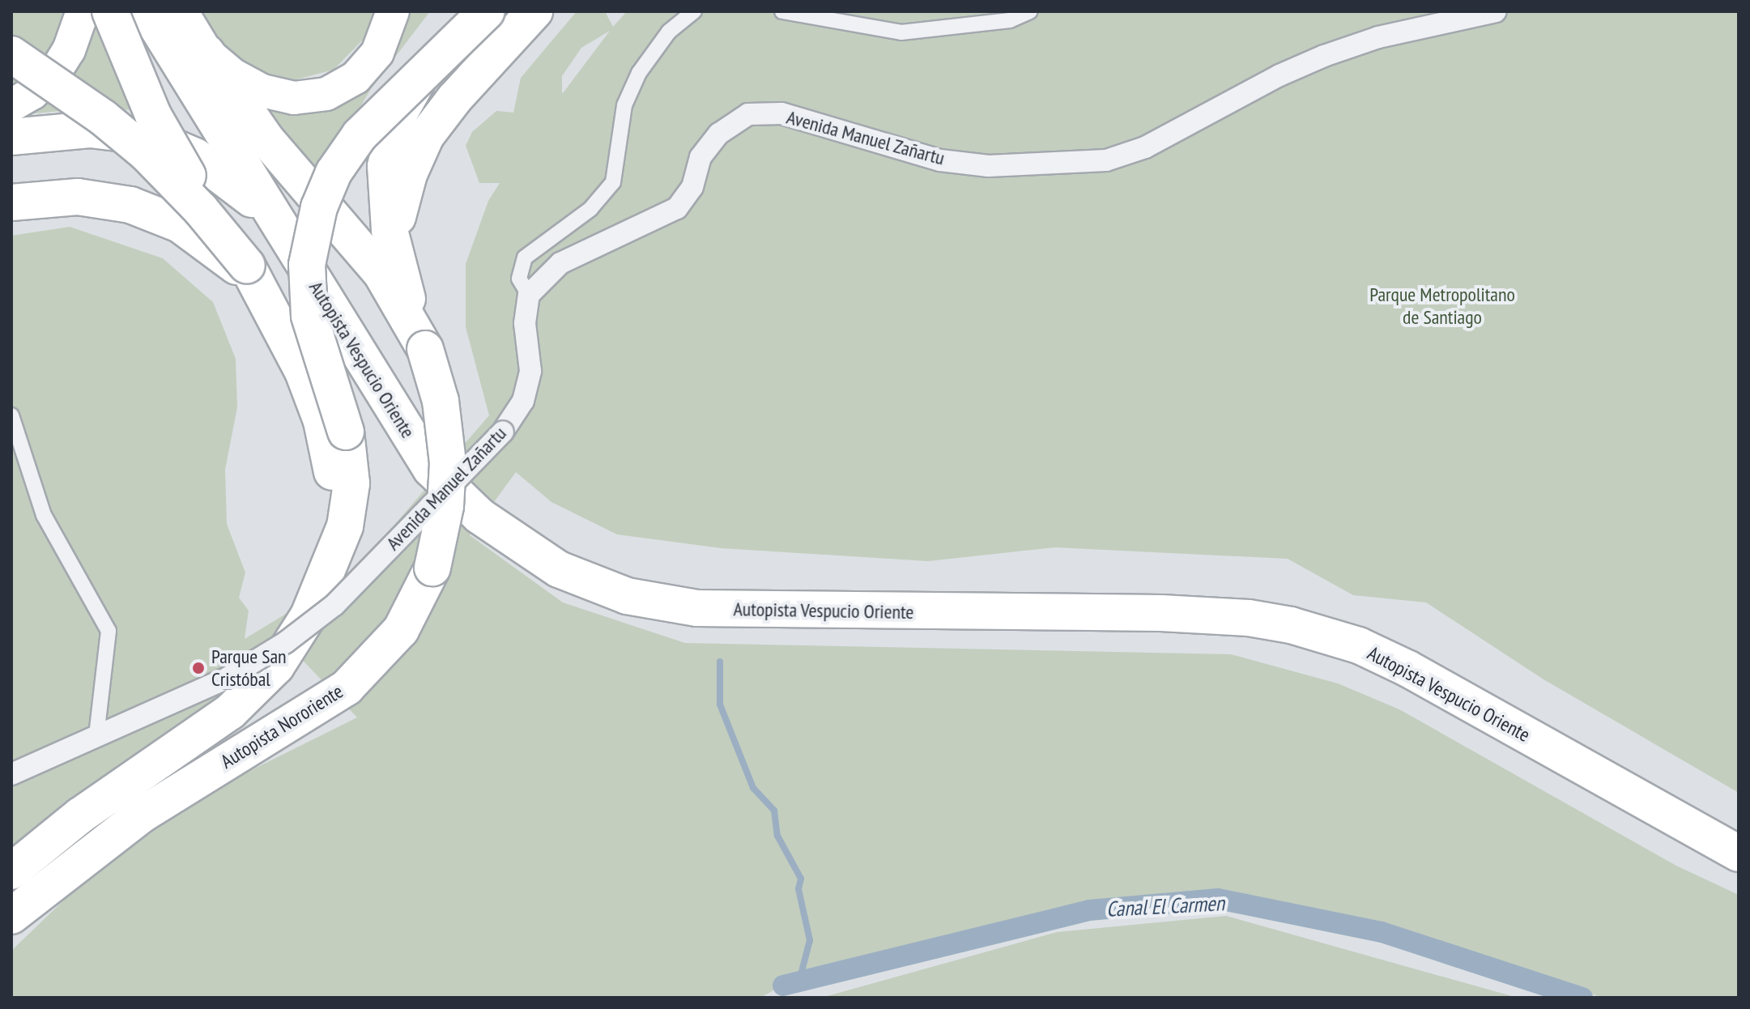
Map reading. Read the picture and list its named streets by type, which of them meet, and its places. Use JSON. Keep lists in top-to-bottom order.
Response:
{
  "streets": {
    "highway": ["Autopista Vespucio Oriente", "Autopista Nororiente"],
    "street": ["Avenida Manuel Zañartu"]
  },
  "water": ["Canal El Carmen"],
  "parks": ["Parque Metropolitano de Santiago"],
  "places": ["Parque San Cristóbal"]
}
